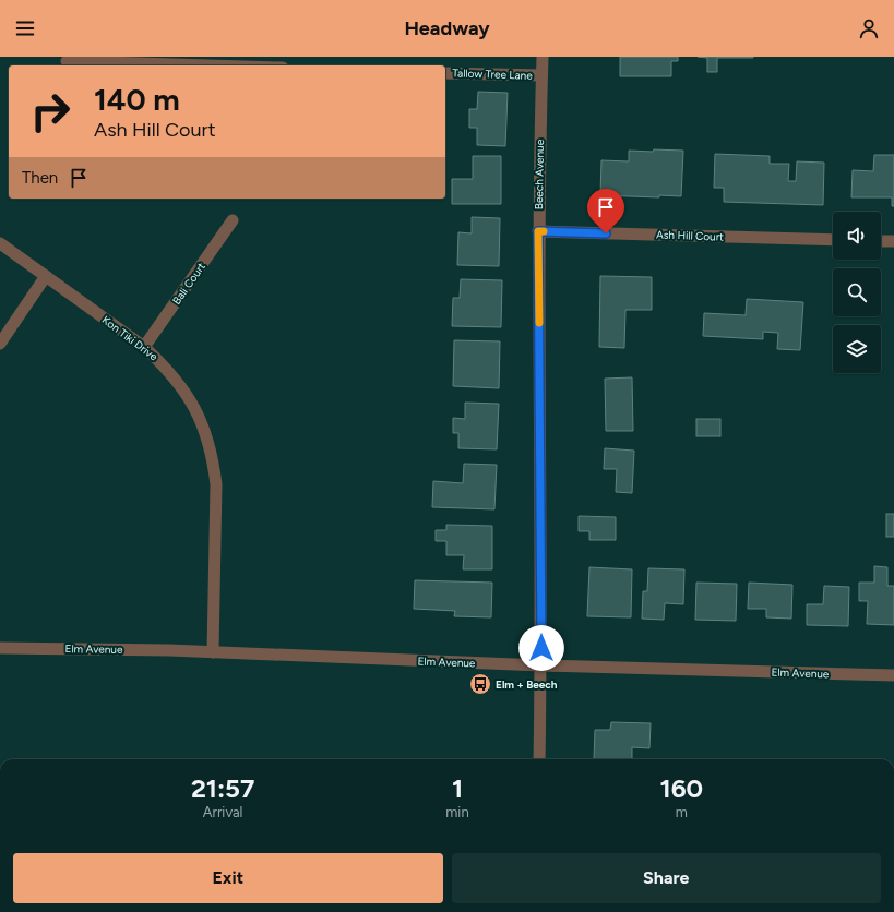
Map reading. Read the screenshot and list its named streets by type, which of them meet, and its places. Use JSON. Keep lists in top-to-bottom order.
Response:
{
  "streets": {
    "street": [
      "Tallow Tree Lane",
      "Beech Avenue",
      "Ash Hill Court",
      "Bali Court",
      "Kon Tiki Drive",
      "Elm Avenue"
    ]
  },
  "crossings": [
    ["Tallow Tree Lane", "Beech Avenue"],
    ["Beech Avenue", "Ash Hill Court"],
    ["Beech Avenue", "Elm Avenue"],
    ["Bali Court", "Kon Tiki Drive"],
    ["Kon Tiki Drive", "Elm Avenue"]
  ],
  "places": {
    "bus stop": ["Elm + Beech"]
  },
  "page": {
    "header": "Headway",
    "turn": ["140 m", "Ash Hill Court"],
    "then": "Then",
    "eta": [
      "21:57",
      "Arrival",
      "1",
      "min",
      "160",
      "m"
    ],
    "buttons": ["Exit", "Share"]
  }
}
